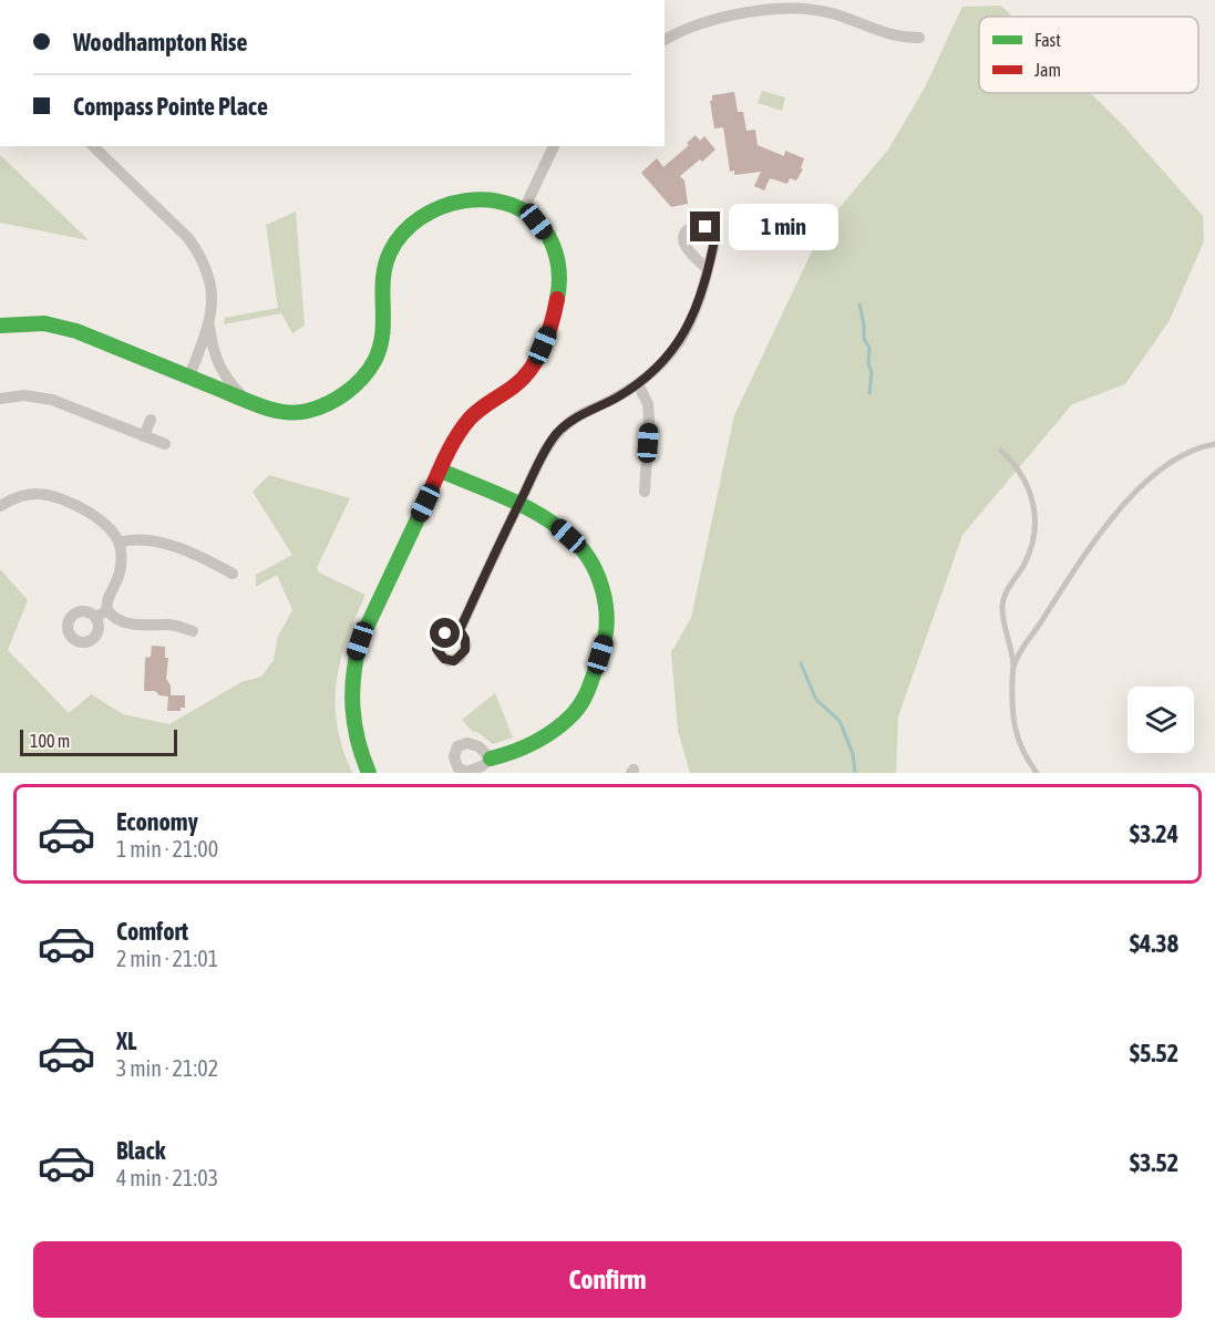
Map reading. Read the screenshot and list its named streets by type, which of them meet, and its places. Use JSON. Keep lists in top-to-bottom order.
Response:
{
  "legend": ["Fast", "Jam"],
  "scale_bar": "100 m",
  "page": {
    "banner": ["Woodhampton Rise", "Compass Pointe Place"],
    "bubble": "1 min",
    "scale": "100 m",
    "list": [
      {
        "name": "Economy",
        "note": "1 min · 21:00",
        "value": "$3.24"
      },
      {
        "name": "Comfort",
        "note": "2 min · 21:01",
        "value": "$4.38"
      },
      {
        "name": "XL",
        "note": "3 min · 21:02",
        "value": "$5.52"
      },
      {
        "name": "Black",
        "note": "4 min · 21:03",
        "value": "$3.52"
      }
    ],
    "buttons": "Confirm"
  }
}
